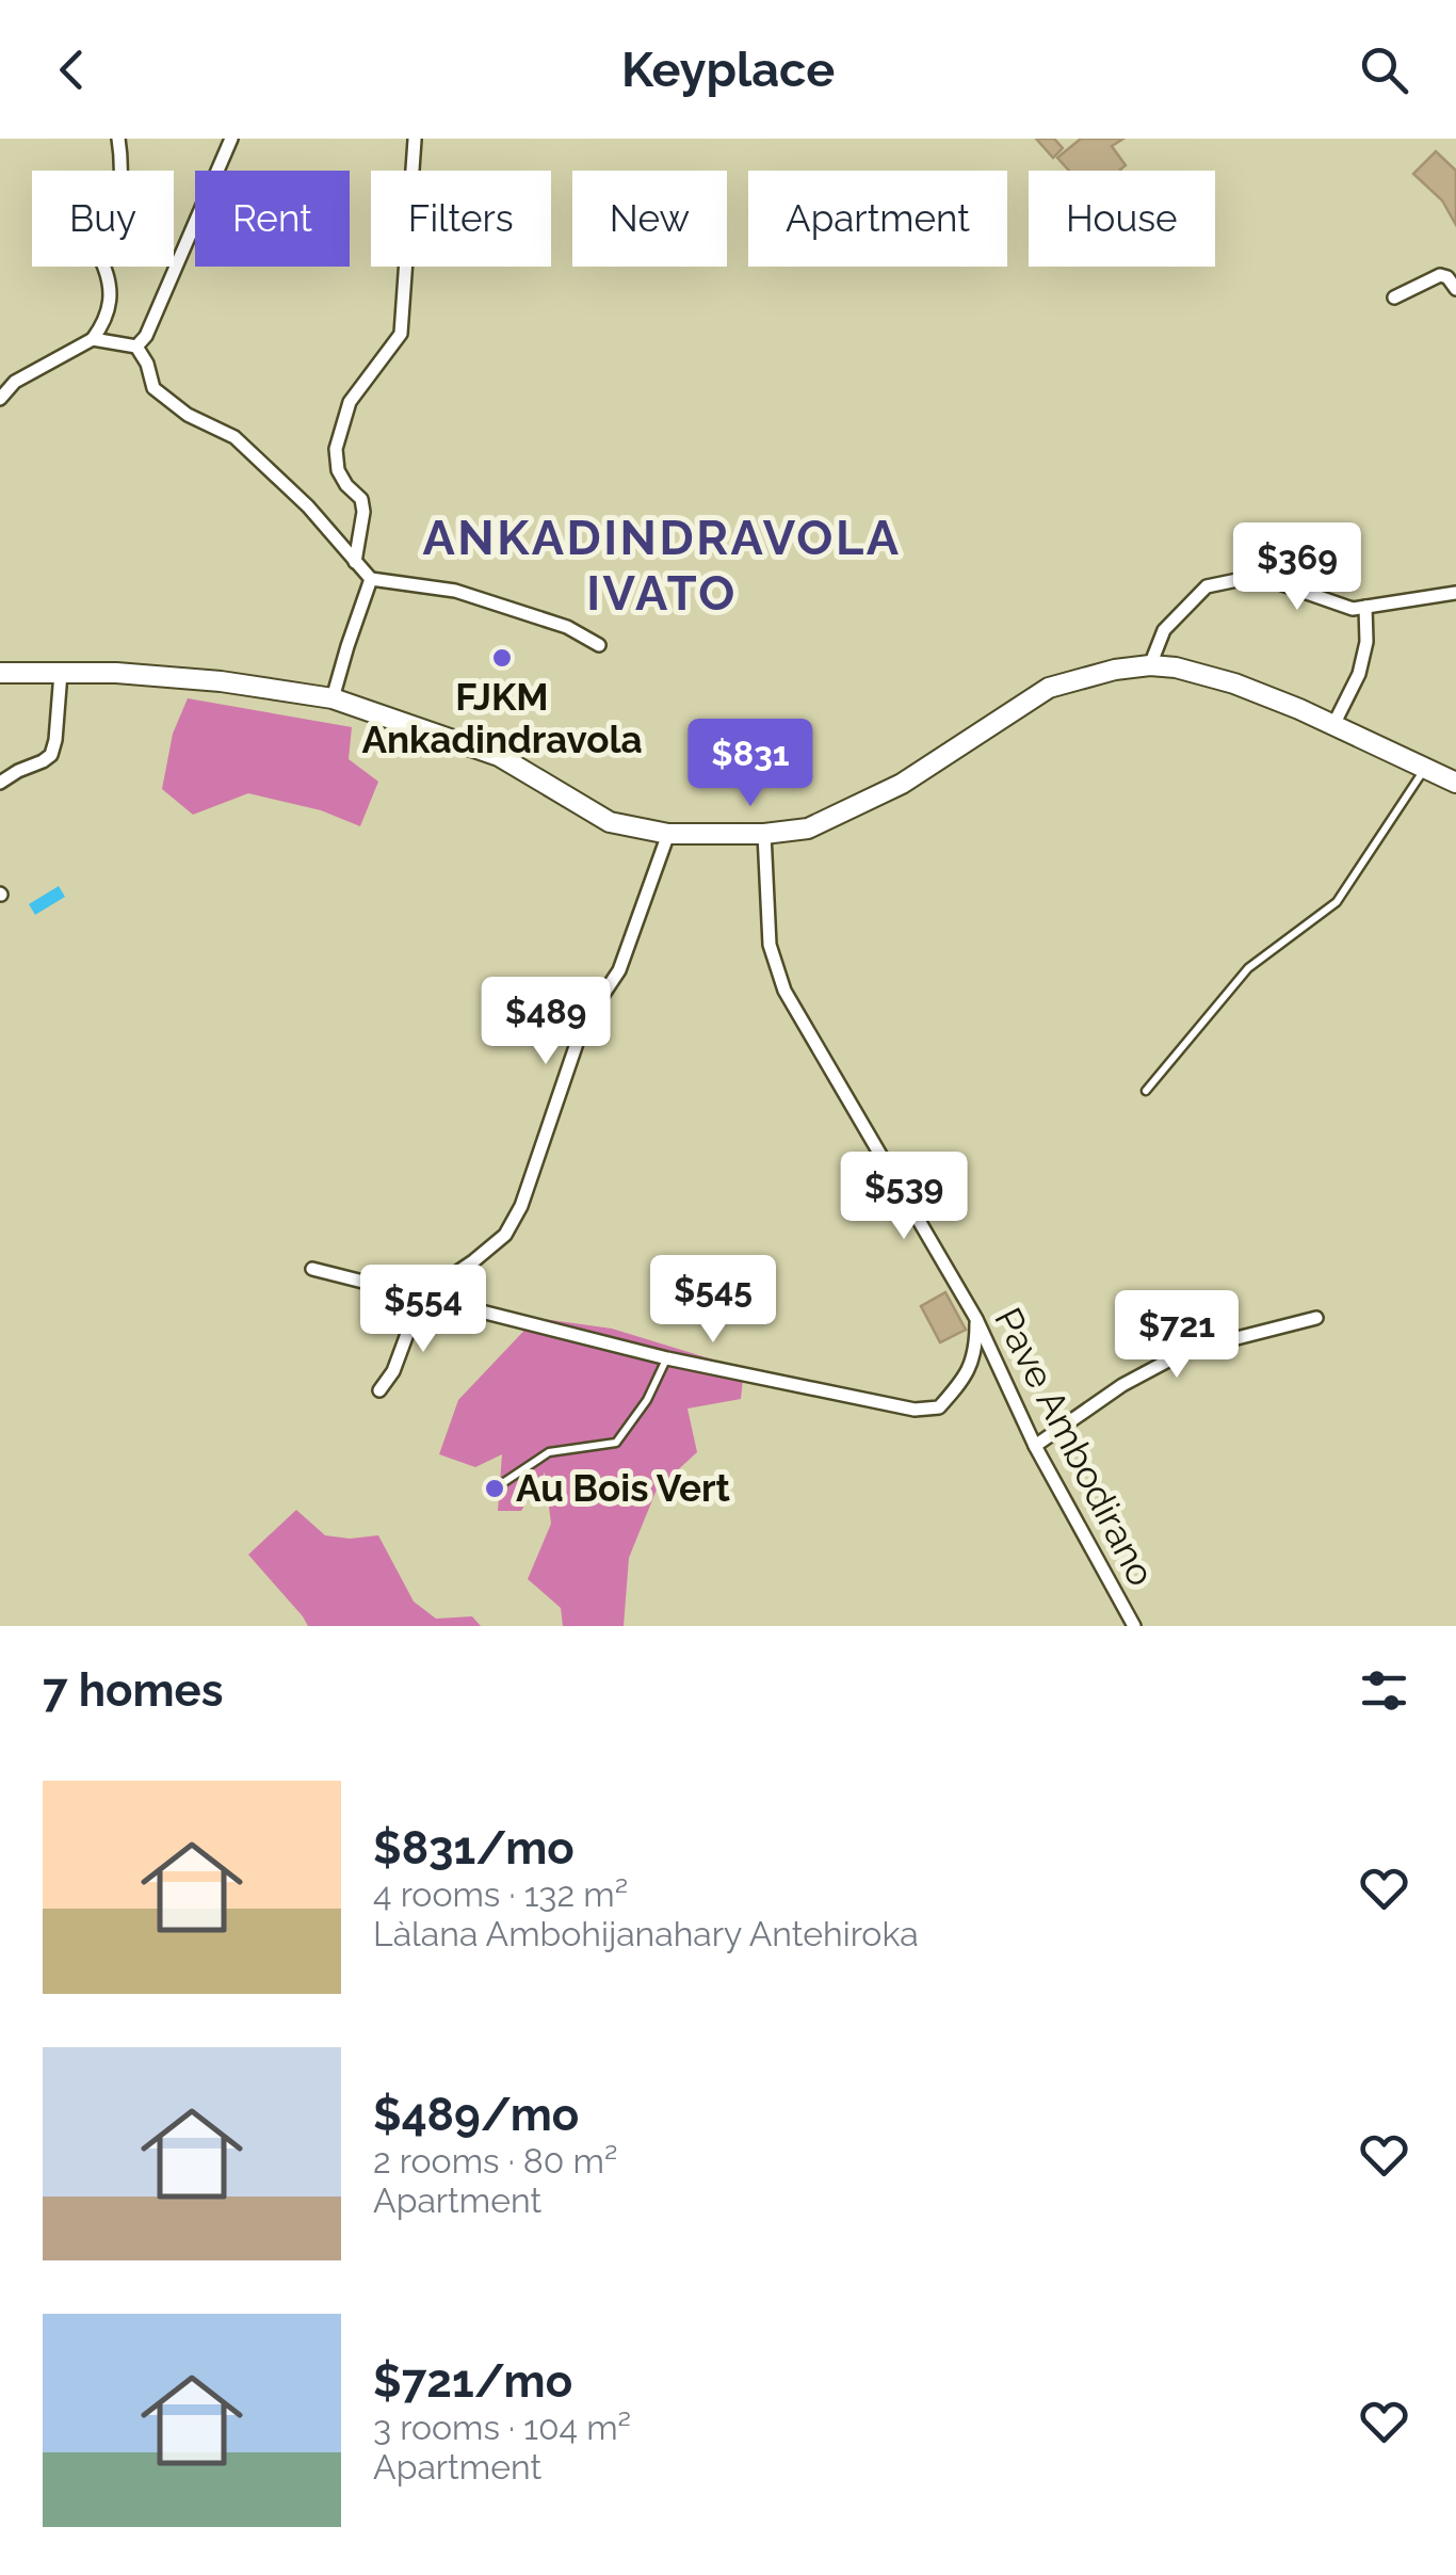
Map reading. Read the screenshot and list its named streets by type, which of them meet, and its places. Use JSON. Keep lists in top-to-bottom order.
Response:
{
  "streets": {
    "street": ["Pave Ambodirano"]
  },
  "districts": ["ANKADINDRAVOLA IVATO"],
  "places": ["FJKM Ankadindravola", "Au Bois Vert"],
  "page": {
    "header": "Keyplace",
    "chip": [
      "Buy",
      "Rent",
      "Filters",
      "New",
      "Apartment",
      "House"
    ],
    "price": [
      "$369",
      "$831",
      "$489",
      "$539",
      "$545",
      "$554",
      "$721"
    ],
    "heading": "7 homes",
    "list": [
      {
        "name": "$831/mo",
        "note": "4 rooms · 132 m² · Làlana Ambohijanahary Antehiroka"
      },
      {
        "name": "$489/mo",
        "note": "2 rooms · 80 m² · Apartment"
      },
      {
        "name": "$721/mo",
        "note": "3 rooms · 104 m² · Apartment"
      }
    ]
  }
}
